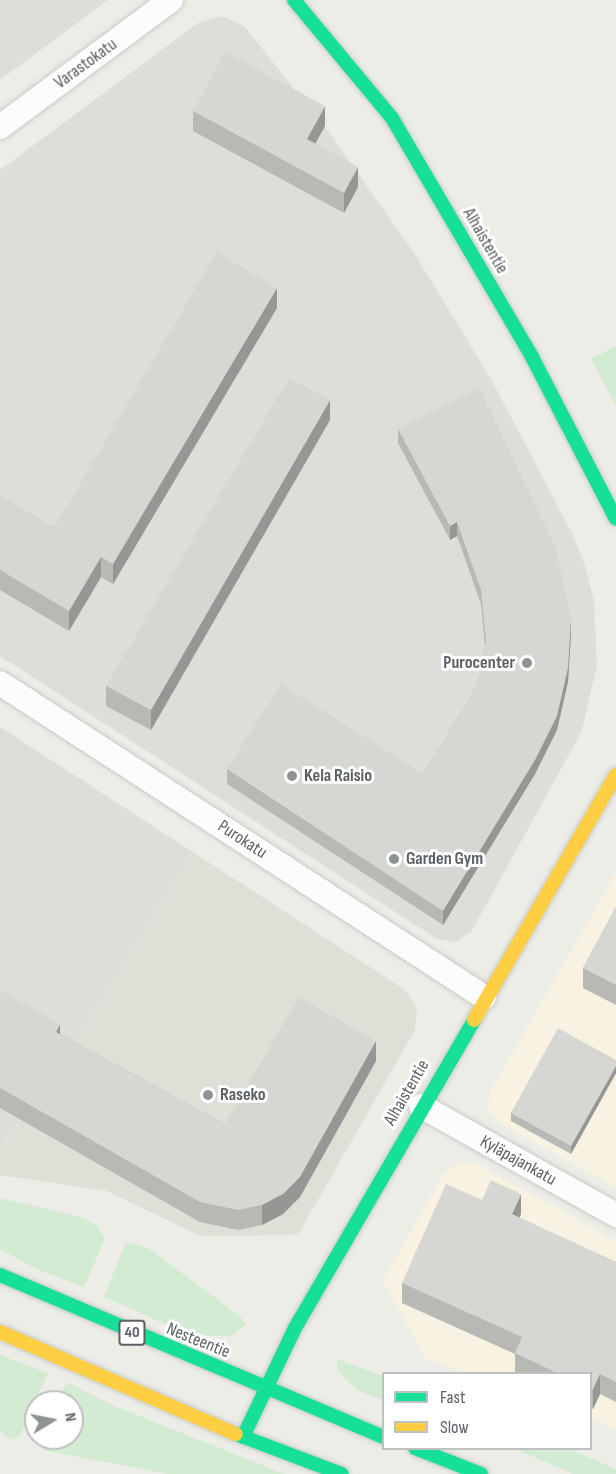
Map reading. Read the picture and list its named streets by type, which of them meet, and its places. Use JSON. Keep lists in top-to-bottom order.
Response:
{
  "streets": {
    "street": [
      "Varastokatu",
      "Alhaistentie",
      "Purokatu",
      "Kyläpajankatu",
      "40",
      "Nesteentie"
    ]
  },
  "crossings": [
    ["Alhaistentie", "Purokatu"],
    ["Alhaistentie", "Kyläpajankatu"],
    ["Alhaistentie", "Nesteentie"]
  ],
  "places": [
    "Purocenter",
    "Kela Raisio",
    "Garden Gym",
    "Raseko"
  ],
  "legend": ["Fast", "Slow"],
  "north": "right"
}
